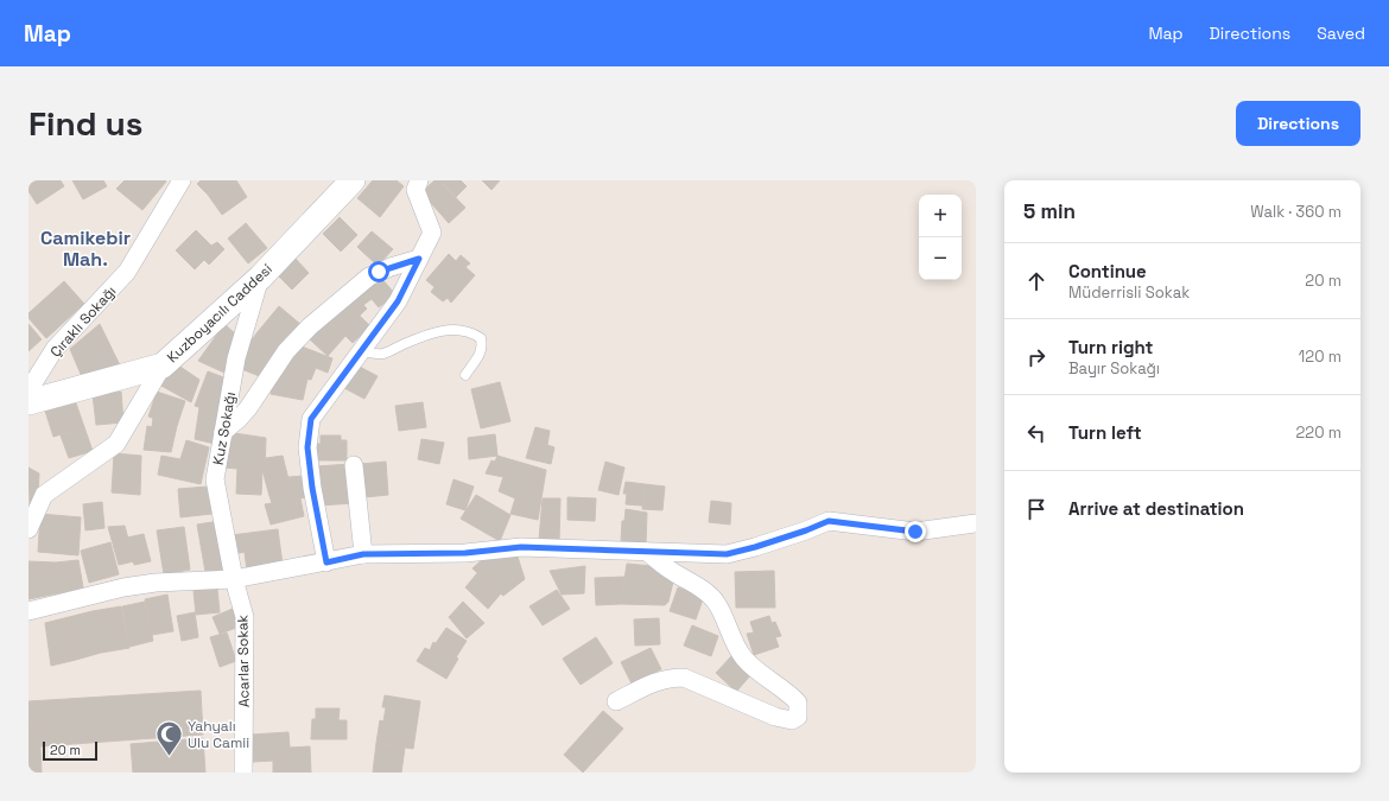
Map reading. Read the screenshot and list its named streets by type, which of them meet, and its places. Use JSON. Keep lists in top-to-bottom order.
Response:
{
  "streets": {
    "street": [
      "Kuzboyacılı Caddesi",
      "Çıraklı Sokağı",
      "Kuz Sokağı",
      "Acarlar Sokak"
    ]
  },
  "crossings": [
    ["Kuzboyacılı Caddesi", "Kuz Sokağı"],
    ["Kuz Sokağı", "Acarlar Sokak"]
  ],
  "districts": ["Camikebir Mah."],
  "places": {
    "mosque": ["Yahyalı Ulu Camii"]
  },
  "scale_bar": "20 m",
  "page": {
    "header": "Map",
    "nav": ["Map", "Directions", "Saved"],
    "buttons": "Directions",
    "title": "Find us",
    "heading": ["5 min", "Walk · 360 m"],
    "map_buttons": ["+", "−"],
    "list": [
      ["Continue", "Müderrisli Sokak", "20 m"],
      ["Turn right", "Bayır Sokağı", "120 m"],
      ["Turn left", "220 m"],
      "Arrive at destination"
    ],
    "scale": "20 m"
  }
}
